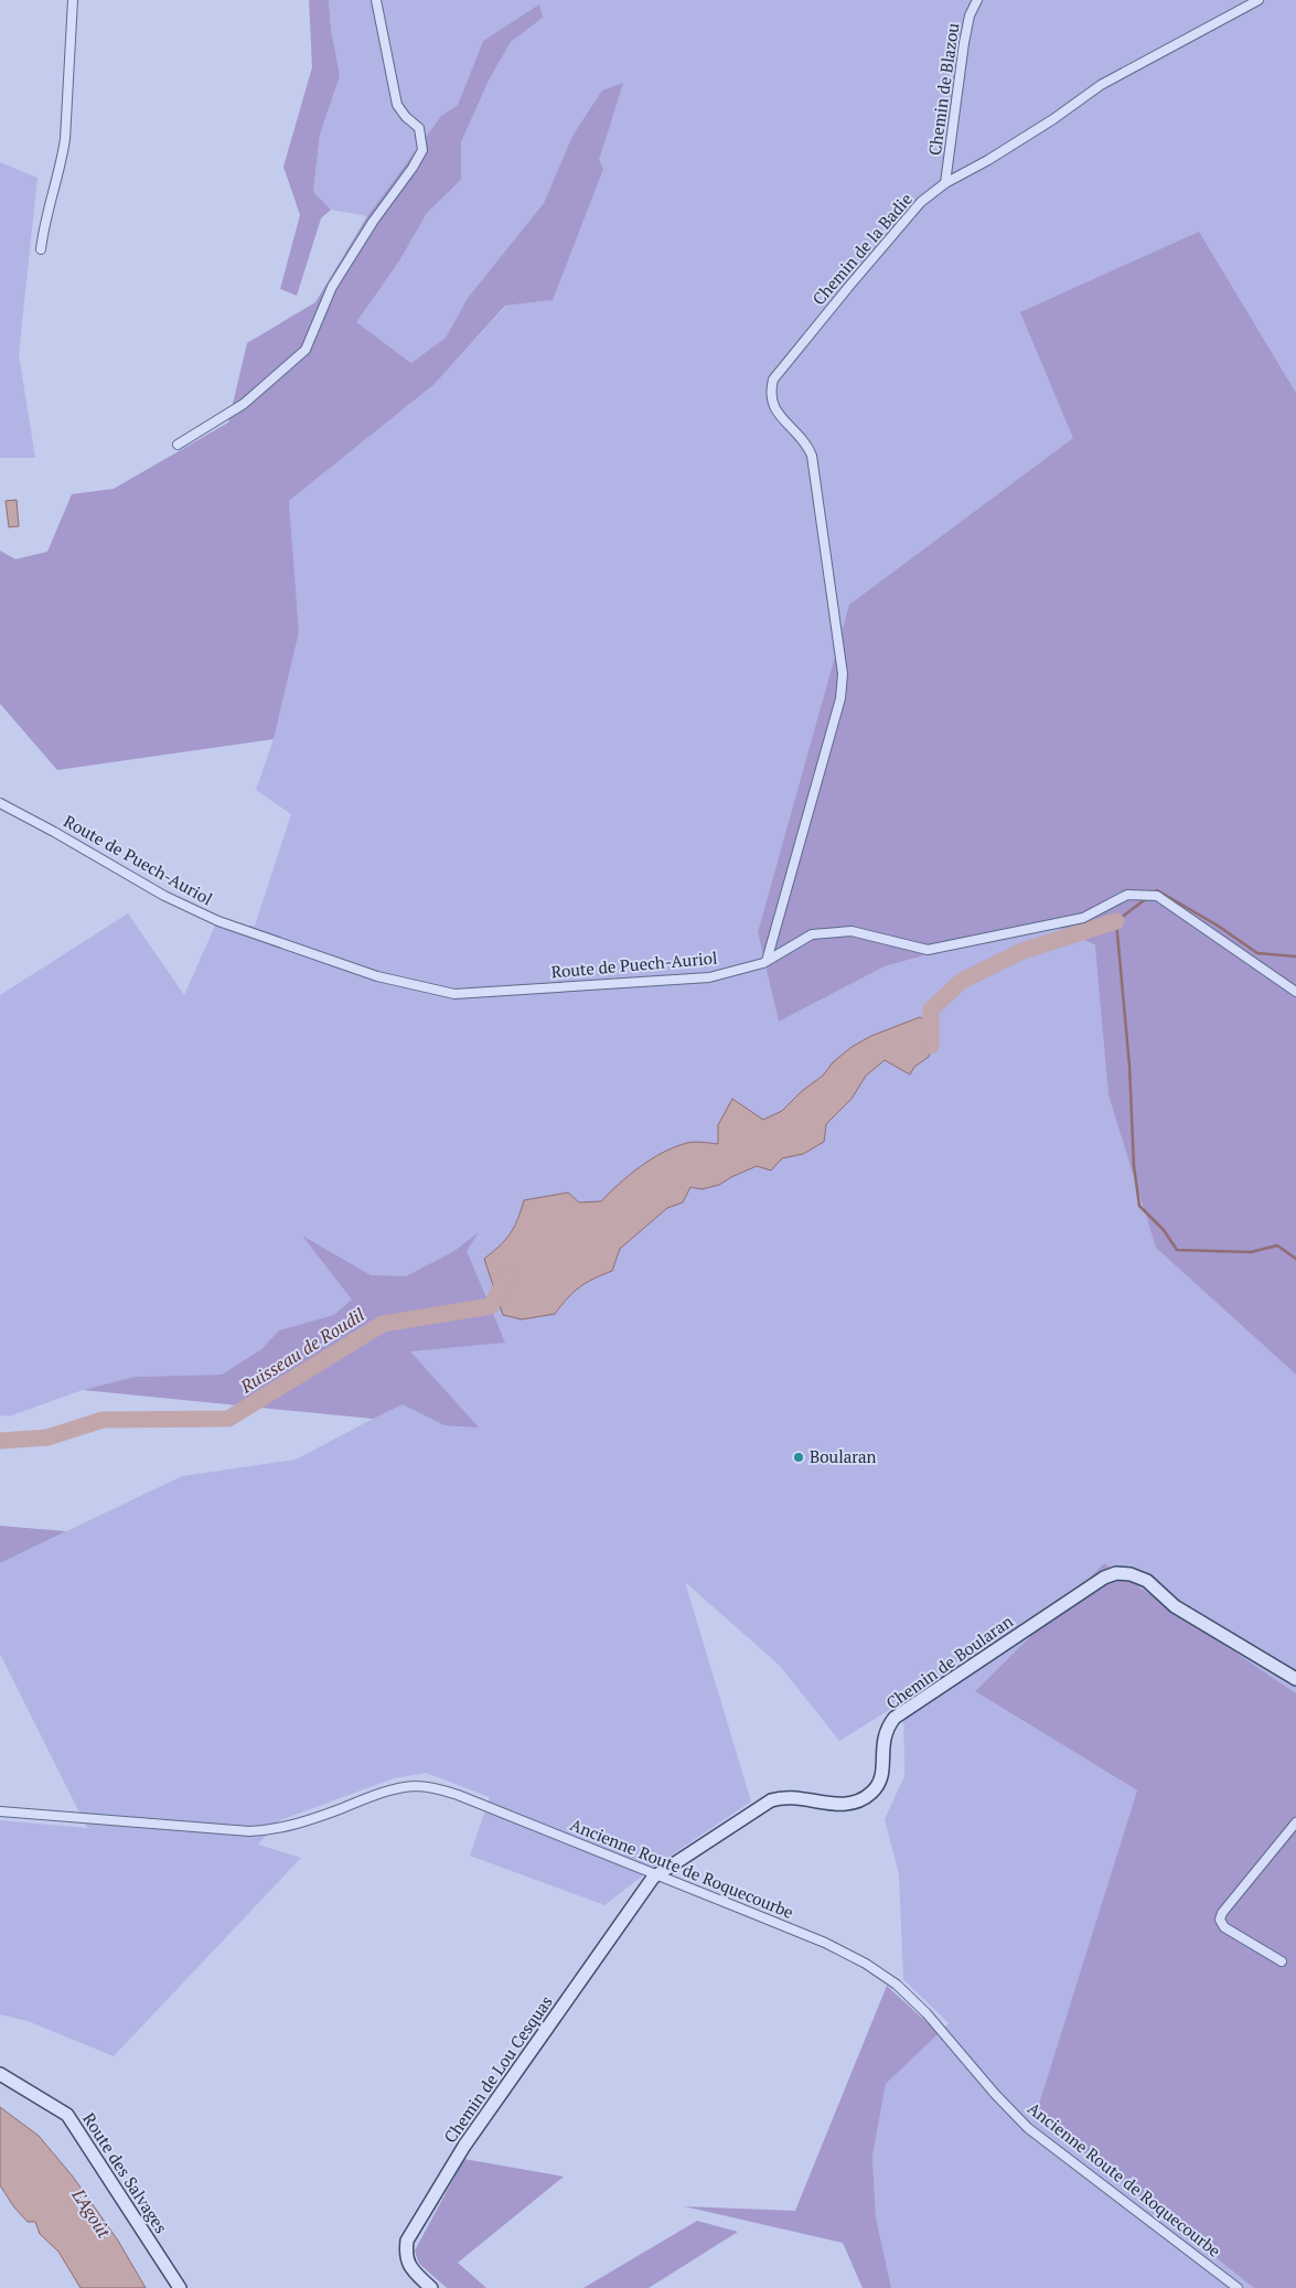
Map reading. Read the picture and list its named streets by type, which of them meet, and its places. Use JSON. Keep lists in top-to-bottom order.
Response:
{
  "streets": {
    "street": [
      "Chemin de Blazou",
      "Chemin de la Badie",
      "Route de Puech-Auriol",
      "Chemin de Boularan",
      "Ancienne Route de Roquecourbe",
      "Chemin de Lou Cesquas",
      "Route des Salvages"
    ]
  },
  "crossings": [
    ["Chemin de Blazou", "Chemin de la Badie"],
    ["Chemin de la Badie", "Route de Puech-Auriol"],
    ["Chemin de Boularan", "Ancienne Route de Roquecourbe"],
    ["Chemin de Boularan", "Chemin de Lou Cesquas"],
    ["Ancienne Route de Roquecourbe", "Chemin de Lou Cesquas"]
  ],
  "water": ["Ruisseau de Roudil", "L'Agoût"],
  "places": ["Boularan"]
}
